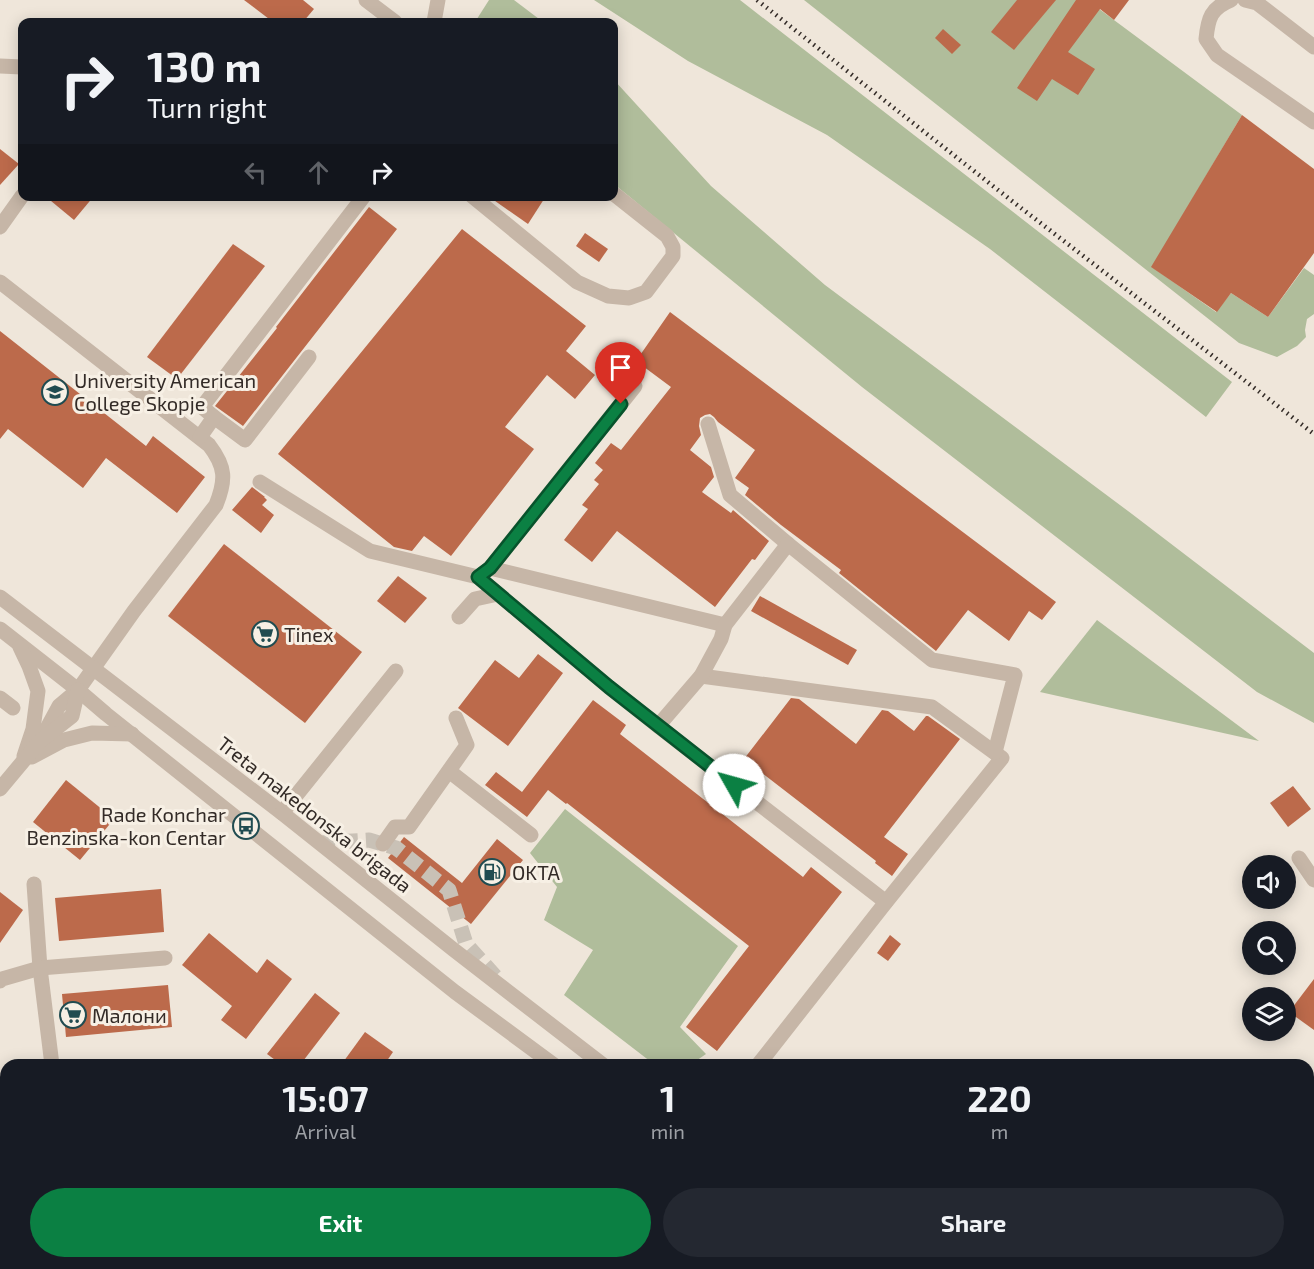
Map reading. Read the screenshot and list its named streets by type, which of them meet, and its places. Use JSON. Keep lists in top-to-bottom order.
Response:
{
  "streets": {
    "street": ["Treta makedonska brigada"]
  },
  "places": {
    "school or university": ["University American College Skopje"],
    "supermarket": ["Tinex", "Малони"],
    "bus stop": ["Rade Konchar Benzinska-kon Centar"],
    "fuel station": ["OKTA"]
  },
  "page": {
    "turn": ["130 m", "Turn right"],
    "eta": [
      "15:07",
      "Arrival",
      "1",
      "min",
      "220",
      "m"
    ],
    "buttons": ["Exit", "Share"]
  }
}
